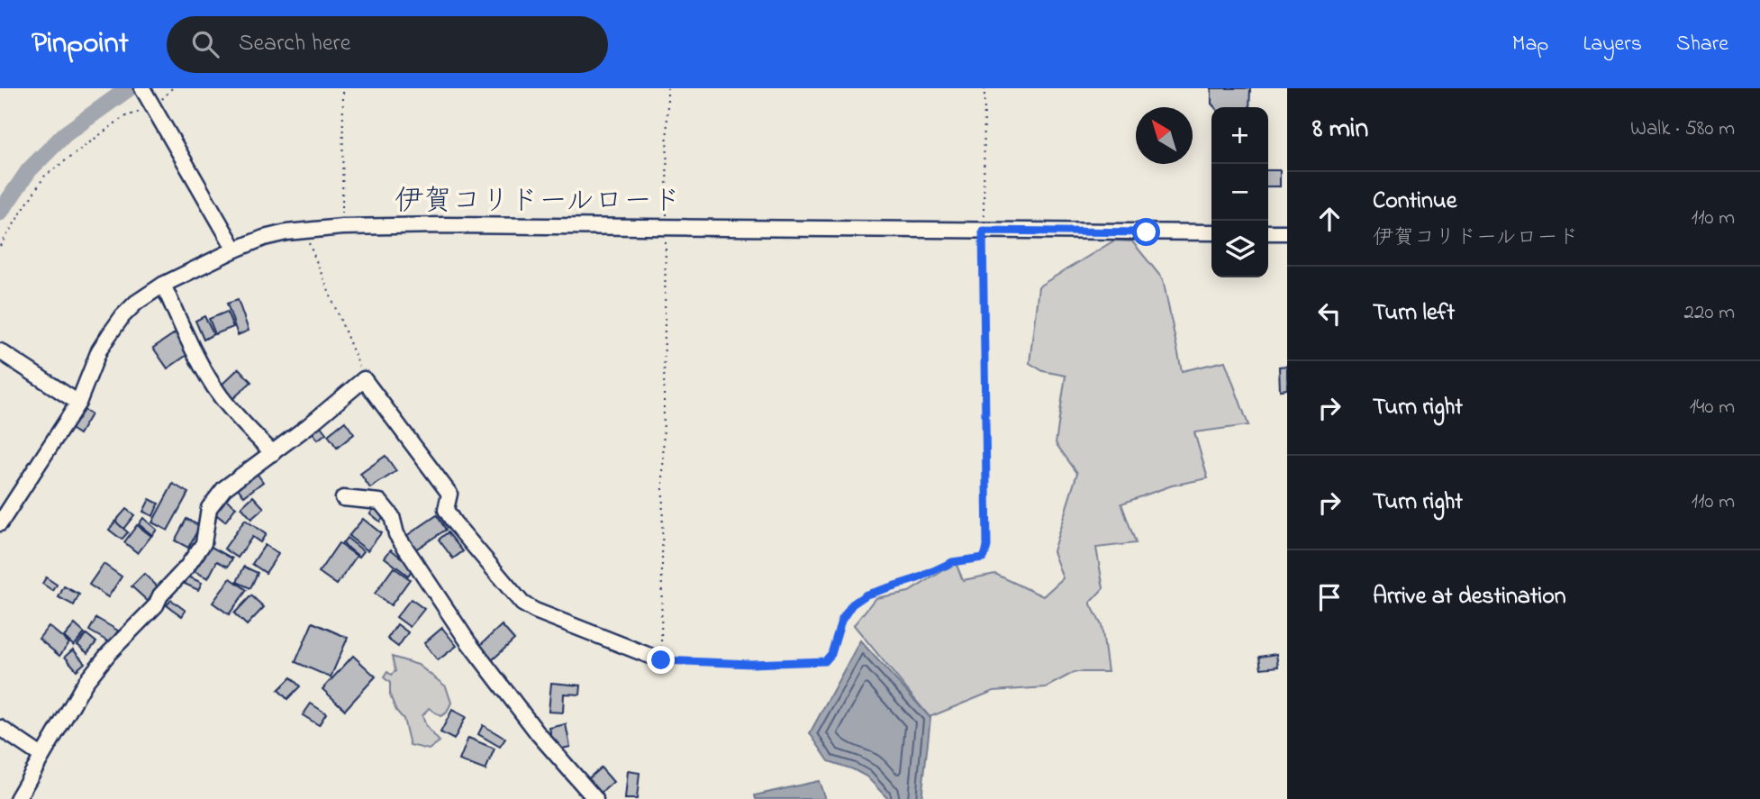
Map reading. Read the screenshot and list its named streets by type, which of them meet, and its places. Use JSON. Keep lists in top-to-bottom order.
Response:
{
  "streets": {
    "street": ["伊賀コリドールロード"]
  },
  "north": "top left",
  "page": {
    "header": "Pinpoint",
    "search": "Search here",
    "nav": ["Map", "Layers", "Share"],
    "heading": ["8 min", "Walk · 580 m"],
    "map_buttons": ["+", "−"],
    "list": [
      ["Continue", "伊賀コリドールロード", "110 m"],
      ["Turn left", "220 m"],
      ["Turn right", "140 m"],
      ["Turn right", "110 m"],
      "Arrive at destination"
    ]
  }
}
